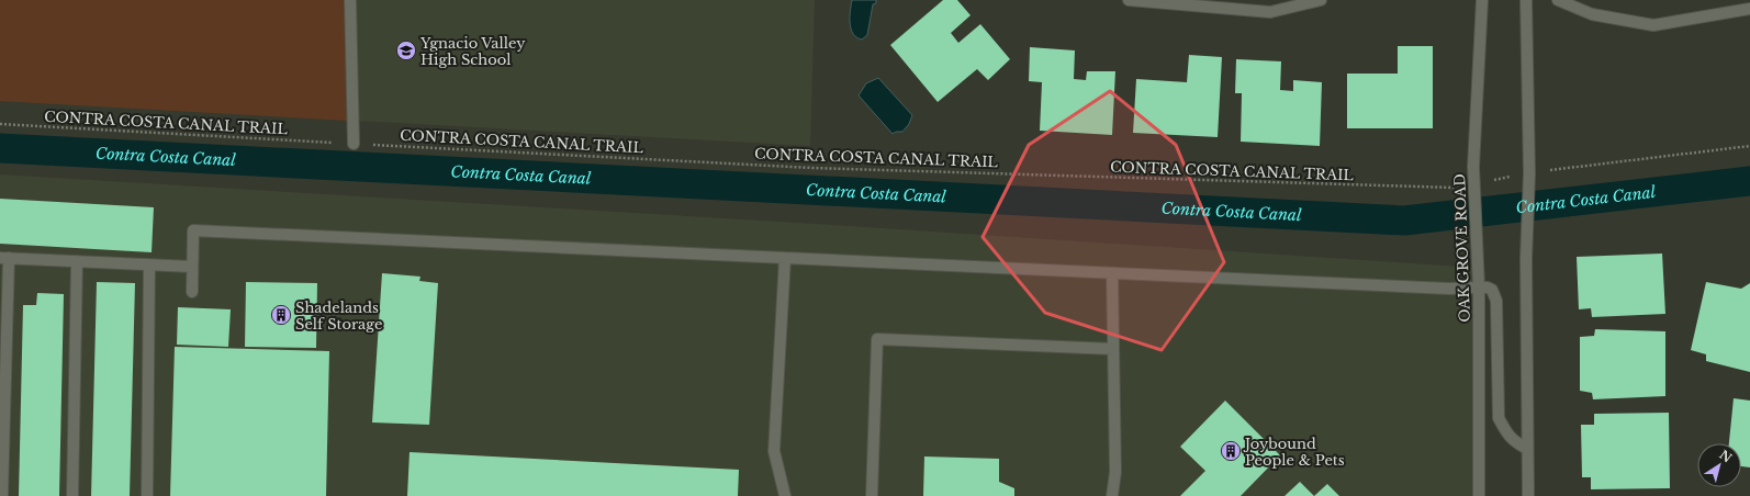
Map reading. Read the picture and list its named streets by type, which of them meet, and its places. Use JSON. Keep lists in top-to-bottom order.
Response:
{
  "streets": {
    "main road": ["OAK GROVE ROAD"],
    "path": ["CONTRA COSTA CANAL TRAIL"]
  },
  "crossings": [
    ["CONTRA COSTA CANAL TRAIL", "OAK GROVE ROAD"]
  ],
  "water": ["Contra Costa Canal"],
  "places": {
    "school or university": ["Ygnacio Valley High School"],
    "building": ["Shadelands Self Storage", "Joybound People & Pets"]
  },
  "north": "top right"
}
